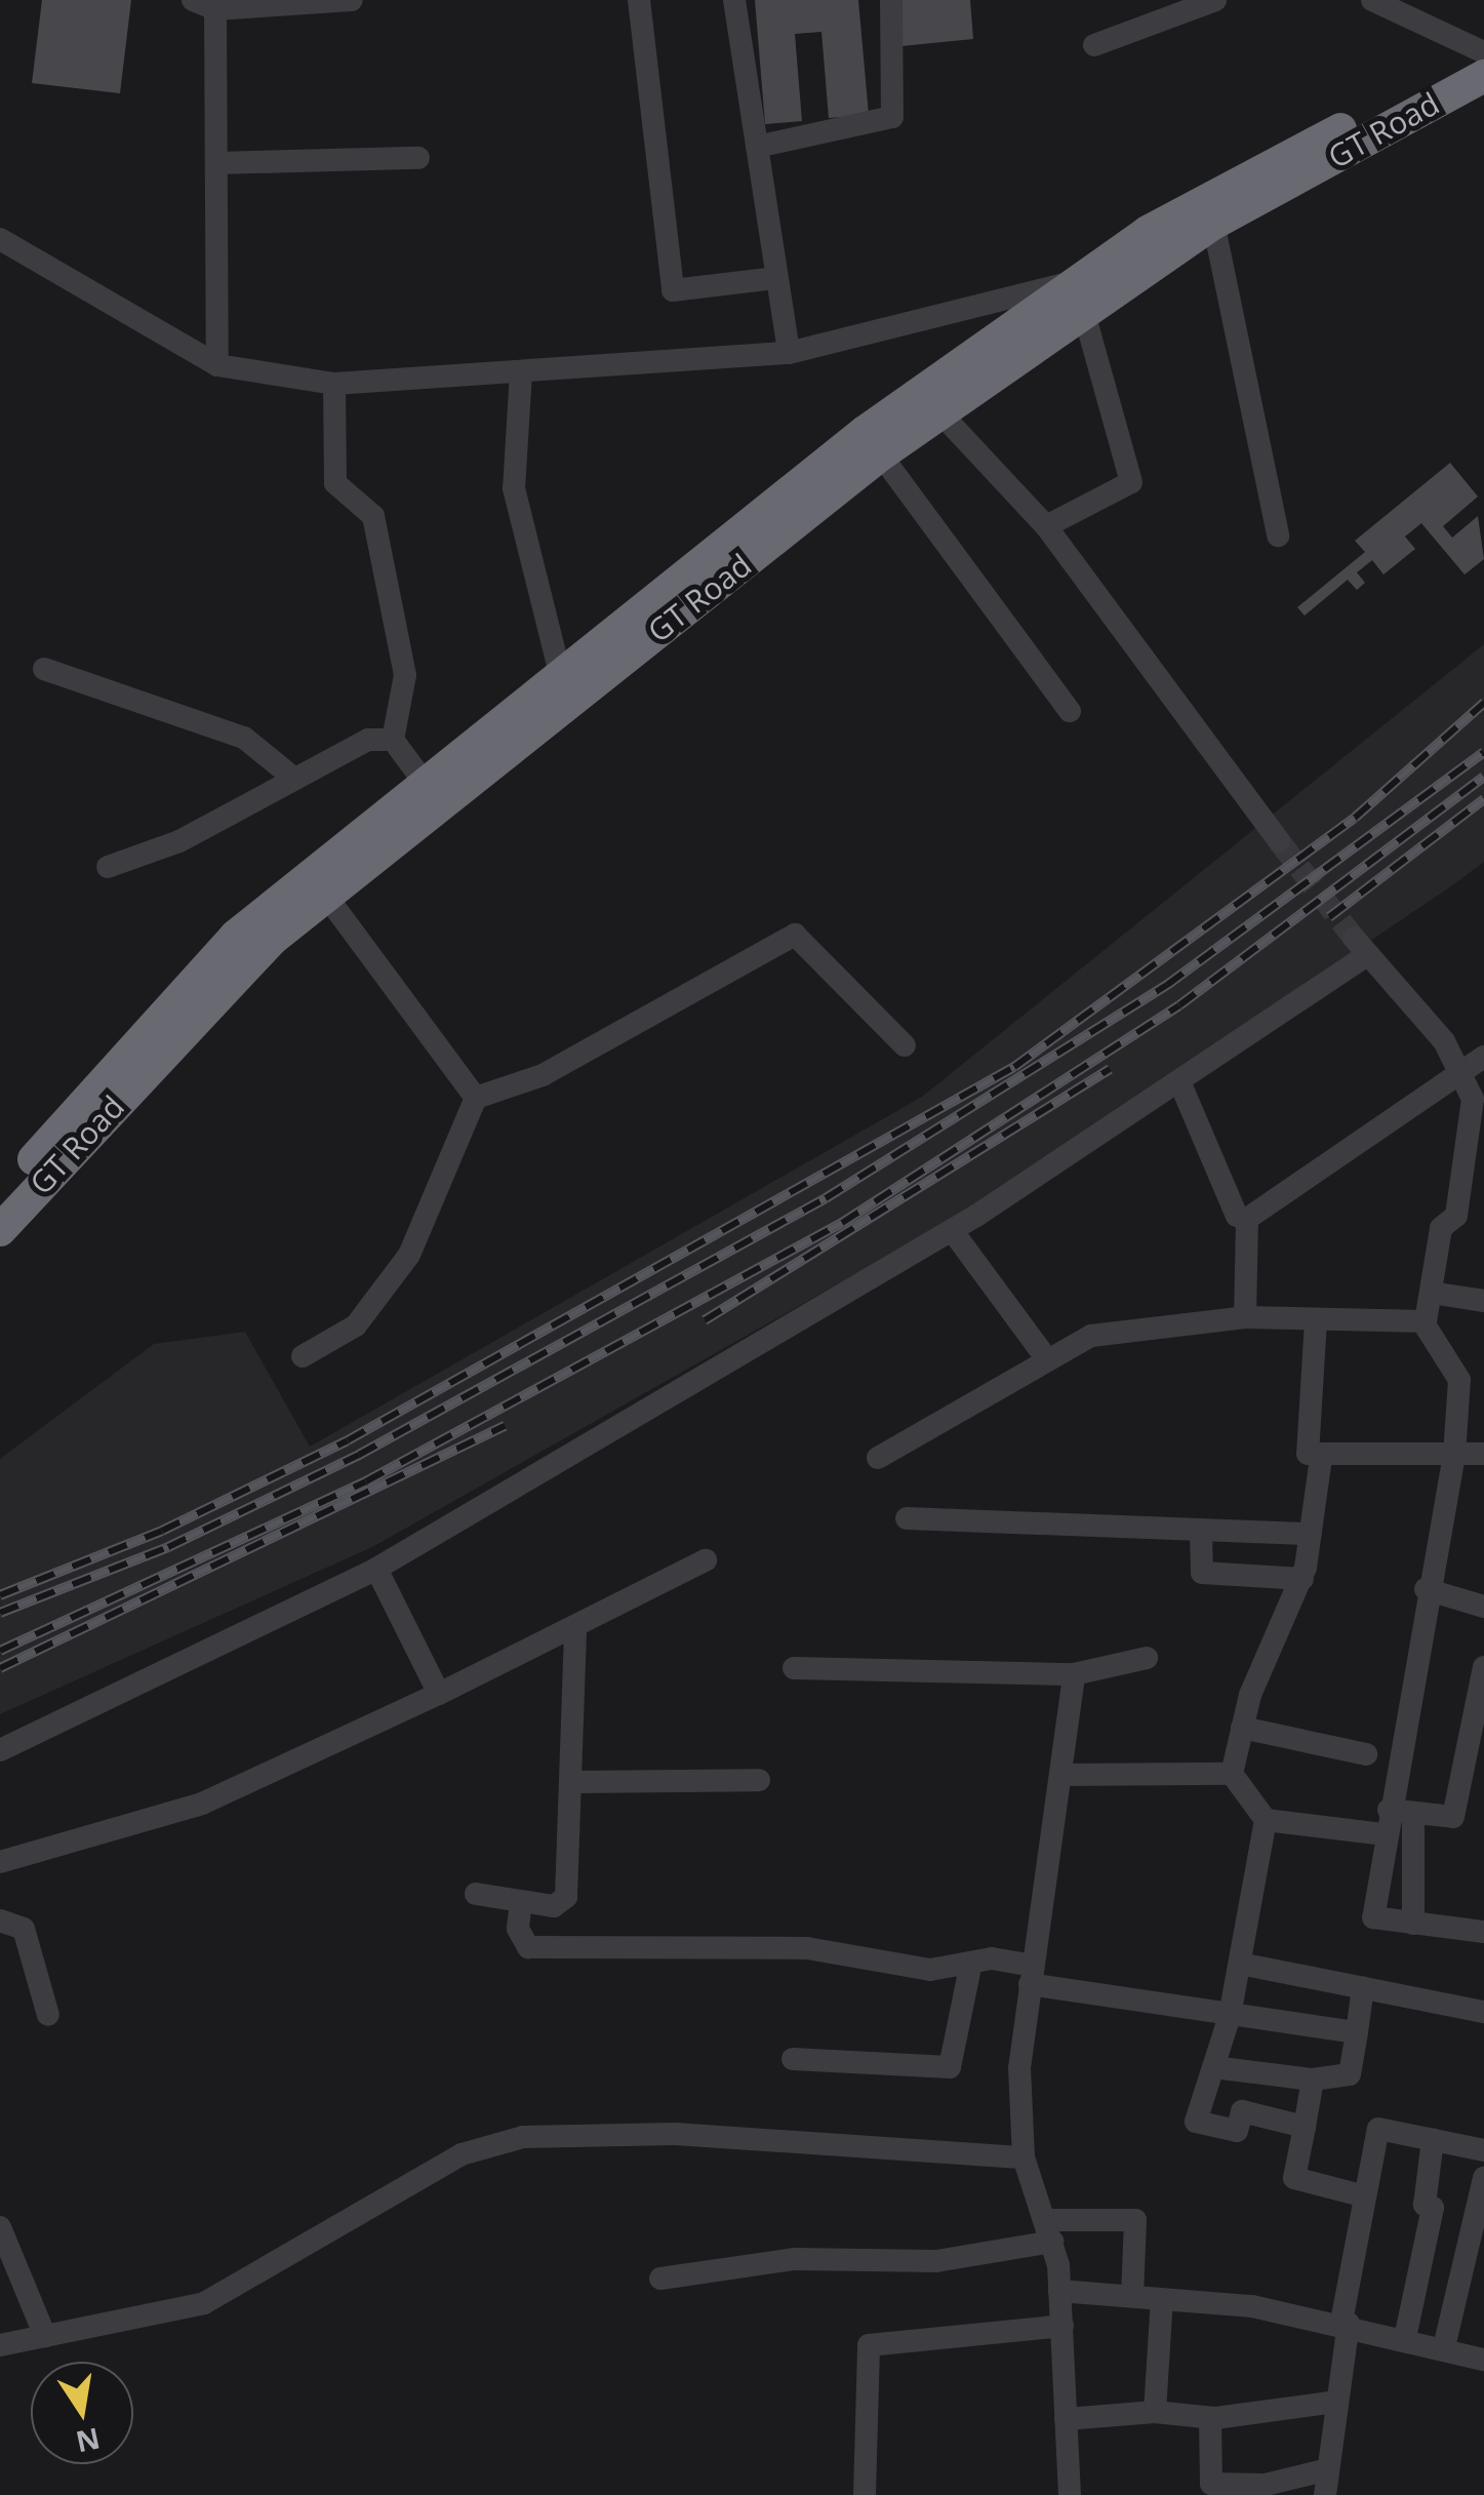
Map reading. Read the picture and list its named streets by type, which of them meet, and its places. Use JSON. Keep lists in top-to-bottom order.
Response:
{
  "streets": {
    "highway": ["GT Road"]
  },
  "north": "bottom"
}
